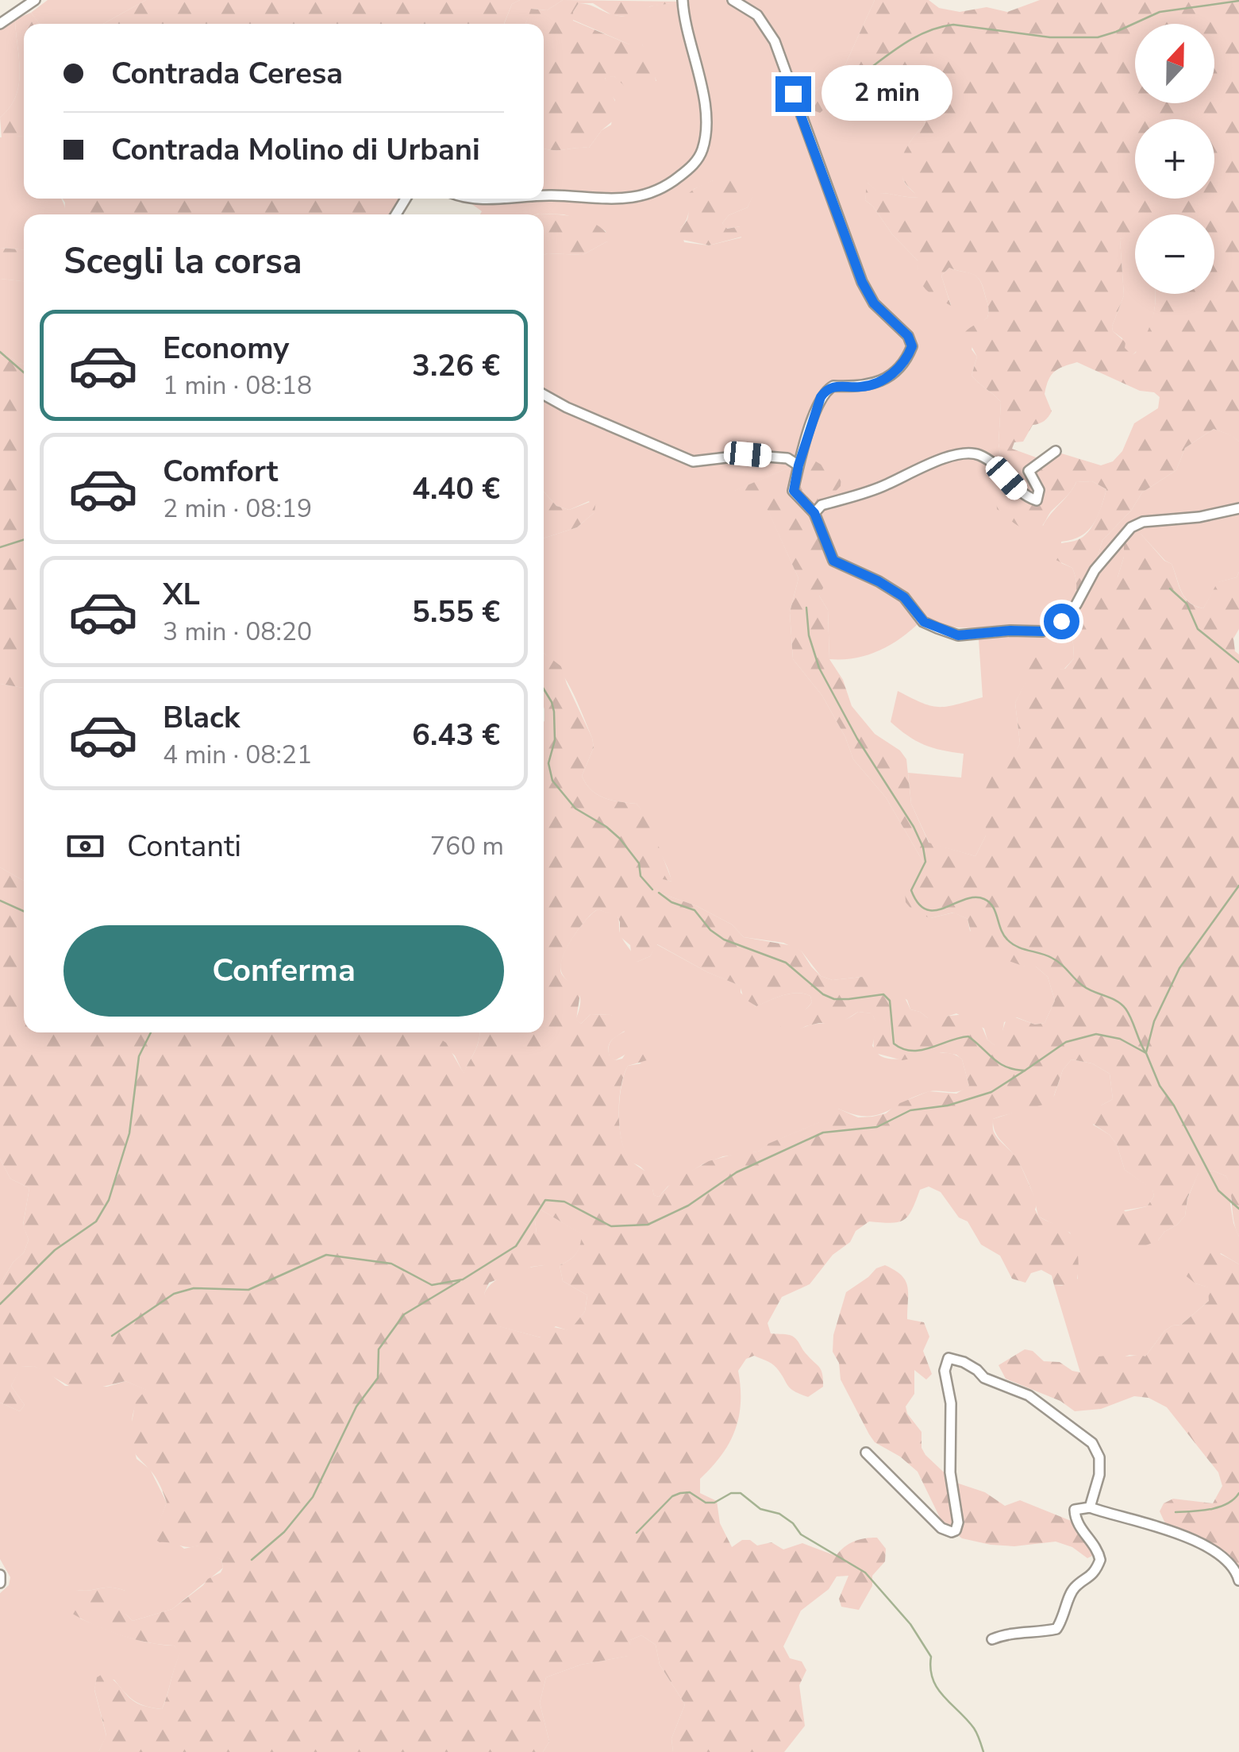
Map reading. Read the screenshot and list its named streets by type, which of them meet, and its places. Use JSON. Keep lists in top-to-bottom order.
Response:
{
  "north": "top",
  "page": {
    "map_buttons": ["+", "−"],
    "banner": ["Contrada Ceresa", "Contrada Molino di Urbani"],
    "bubble": "2 min",
    "heading": "Scegli la corsa",
    "list": [
      {
        "name": "Economy",
        "note": "1 min · 08:18",
        "value": "3.26 €"
      },
      {
        "name": "Comfort",
        "note": "2 min · 08:19",
        "value": "4.40 €"
      },
      {
        "name": "XL",
        "note": "3 min · 08:20",
        "value": "5.55 €"
      },
      {
        "name": "Black",
        "note": "4 min · 08:21",
        "value": "6.43 €"
      }
    ],
    "pay": ["Contanti", "760 m"],
    "buttons": "Conferma"
  }
}
